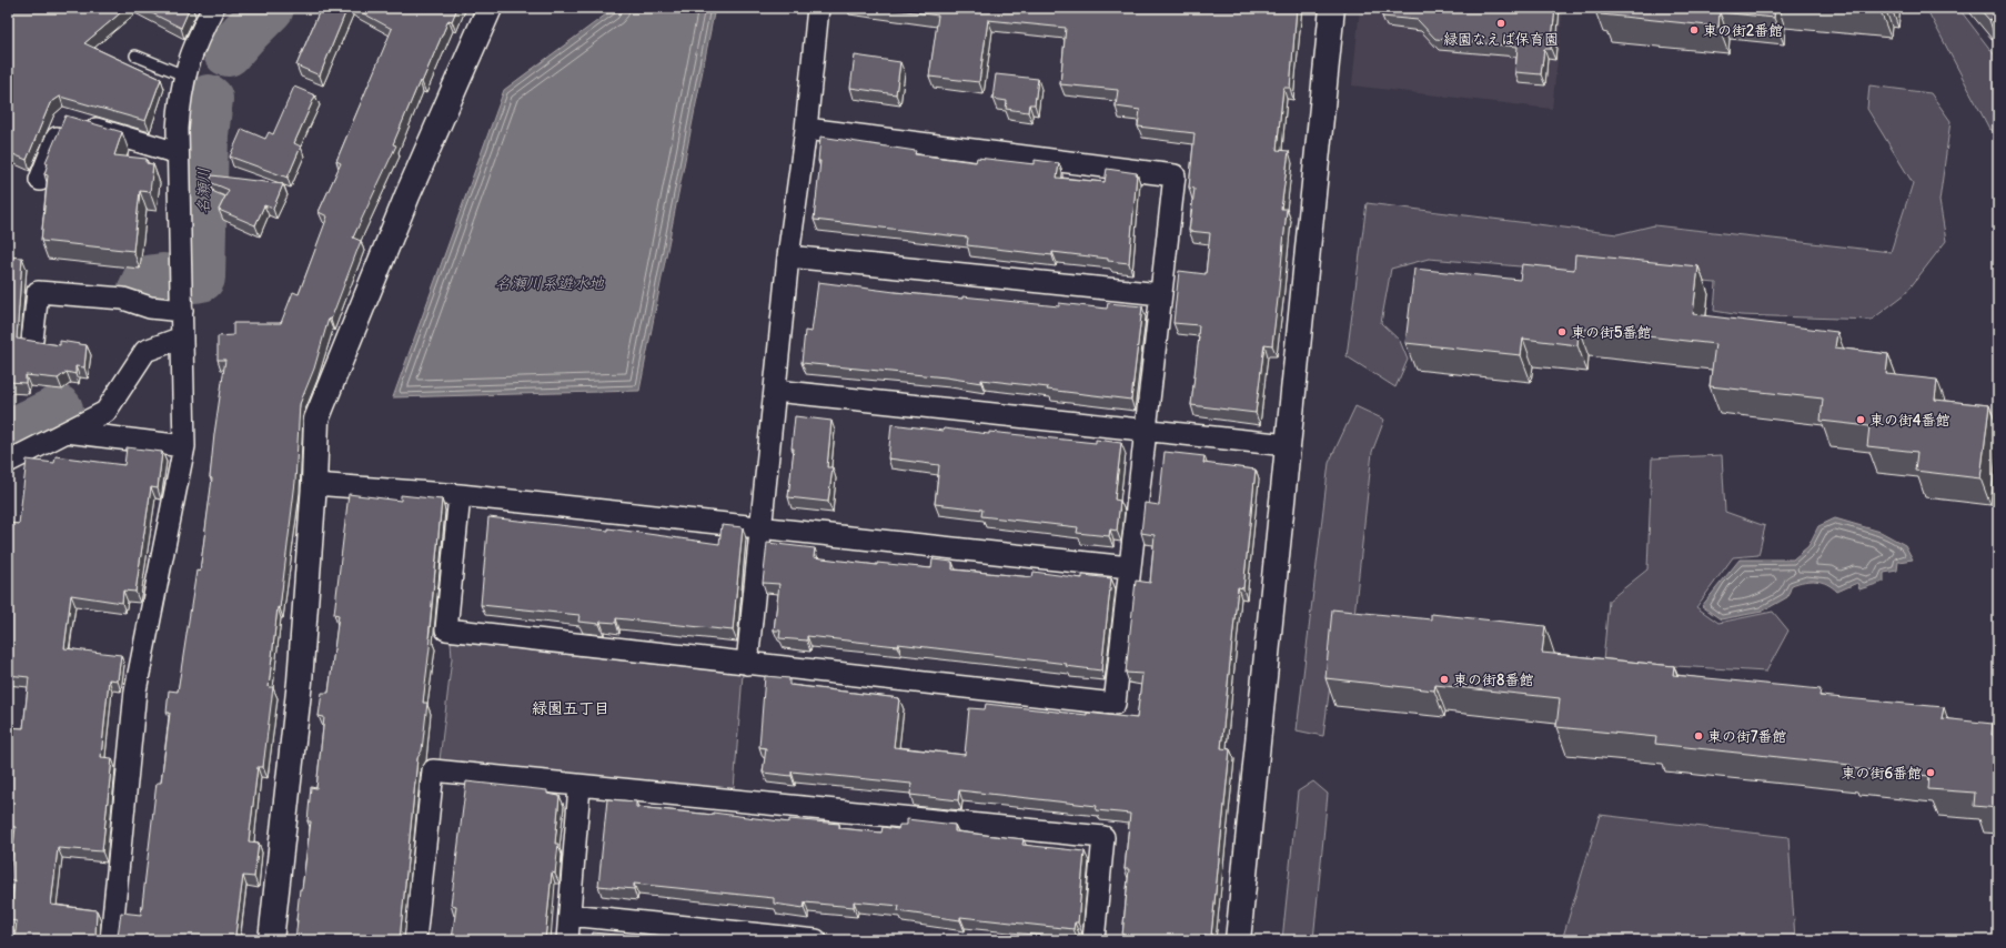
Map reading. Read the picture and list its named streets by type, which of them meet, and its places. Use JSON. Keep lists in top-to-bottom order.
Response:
{
  "districts": ["緑園五丁目"],
  "water": ["名瀬川", "名瀬川系遊水地"],
  "places": [
    "緑園なえば保育園",
    "東の街2番館",
    "東の街5番館",
    "東の街4番館",
    "東の街8番館",
    "東の街7番館",
    "東の街6番館"
  ]
}
